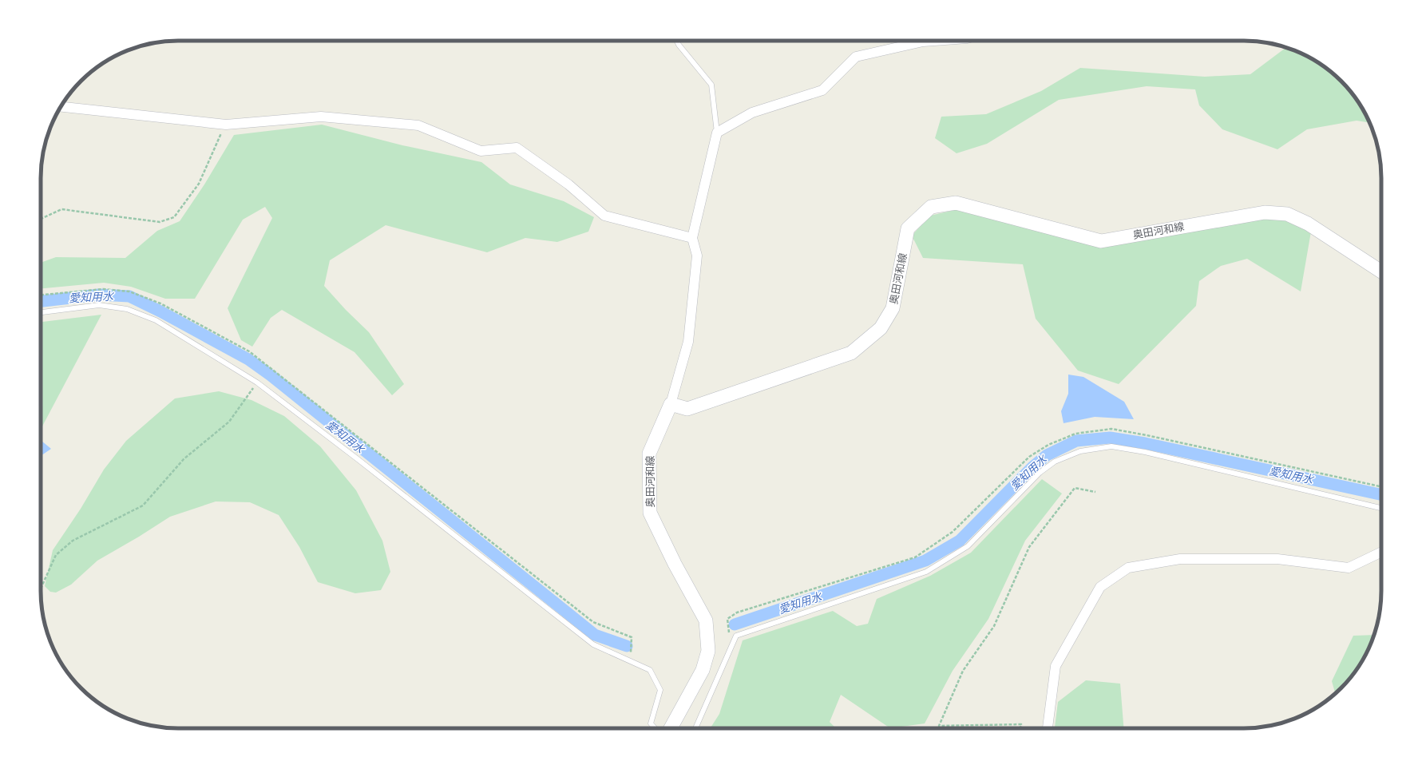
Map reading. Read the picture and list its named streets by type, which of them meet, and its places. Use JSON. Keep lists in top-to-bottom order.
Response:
{
  "streets": {
    "main road": ["奥田河和線"]
  },
  "water": ["愛知用水"]
}
